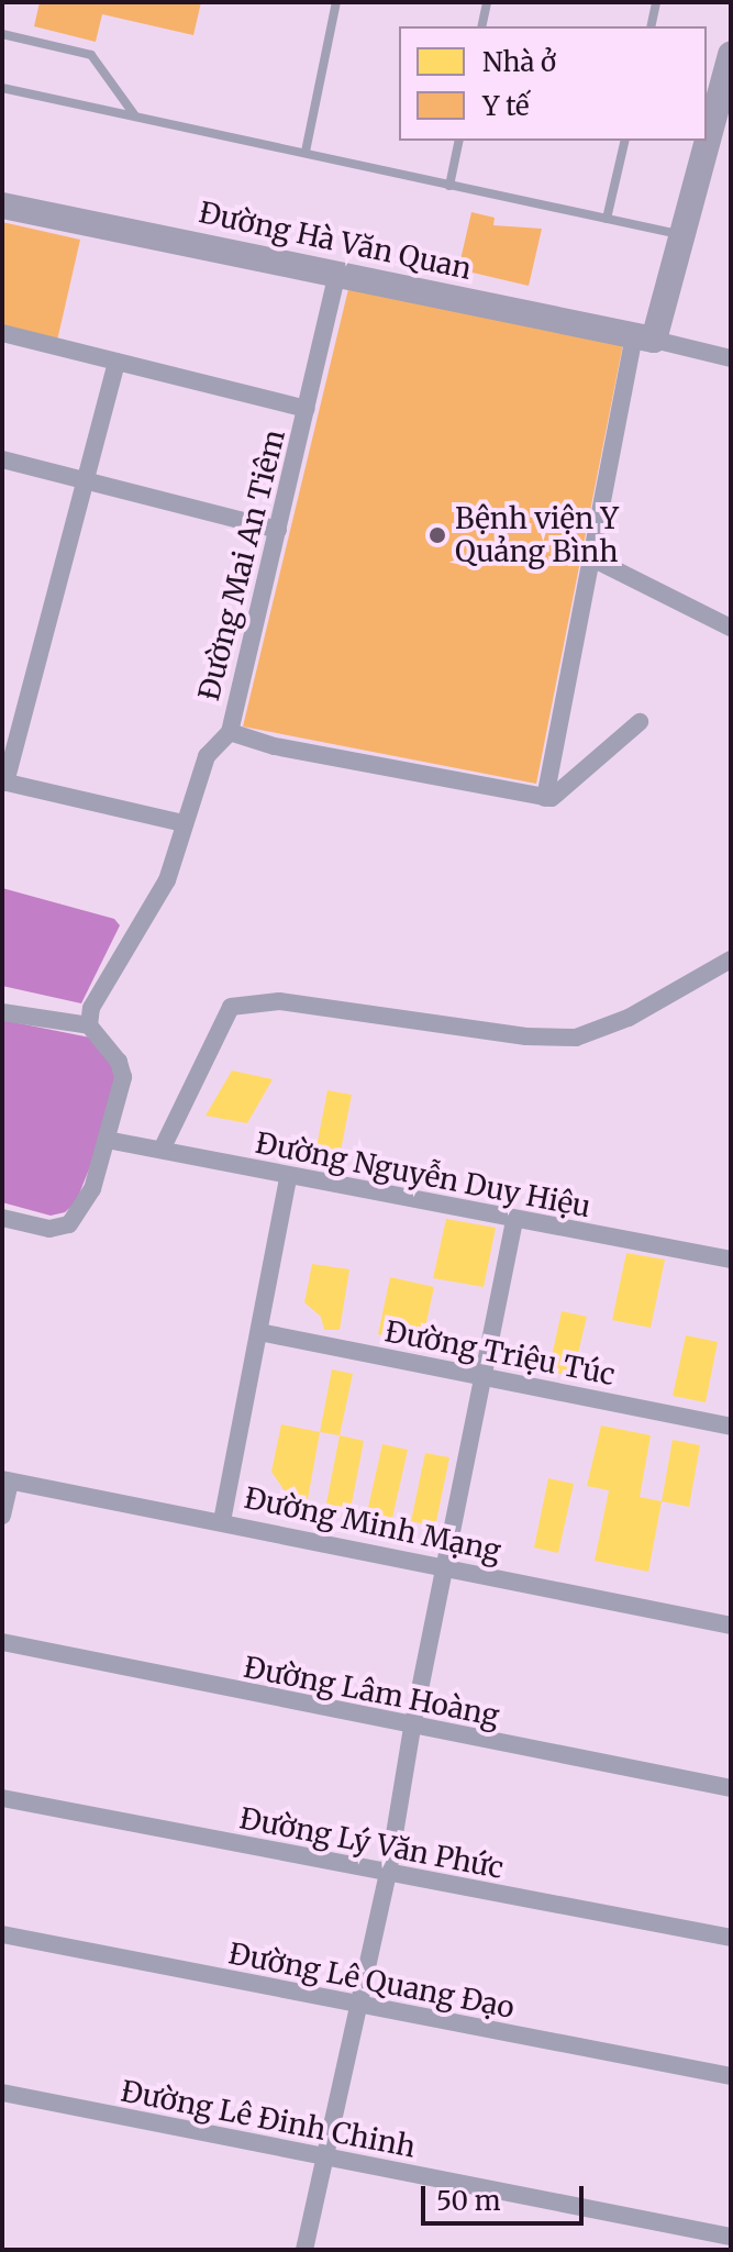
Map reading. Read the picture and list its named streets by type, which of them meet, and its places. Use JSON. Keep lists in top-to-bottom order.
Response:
{
  "streets": {
    "main road": ["Đường Hà Văn Quan"],
    "street": [
      "Đường Mai An Tiêm",
      "Đường Nguyễn Duy Hiệu",
      "Đường Triệu Túc",
      "Đường Minh Mạng",
      "Đường Lâm Hoàng",
      "Đường Lý Văn Phức",
      "Đường Lê Quang Đạo",
      "Đường Lê Đinh Chinh"
    ]
  },
  "crossings": [
    ["Đường Hà Văn Quan", "Đường Mai An Tiêm"]
  ],
  "places": ["Bệnh viện Y Quảng Bình"],
  "legend": ["Nhà ở", "Y tế"],
  "scale_bar": "50 m"
}
